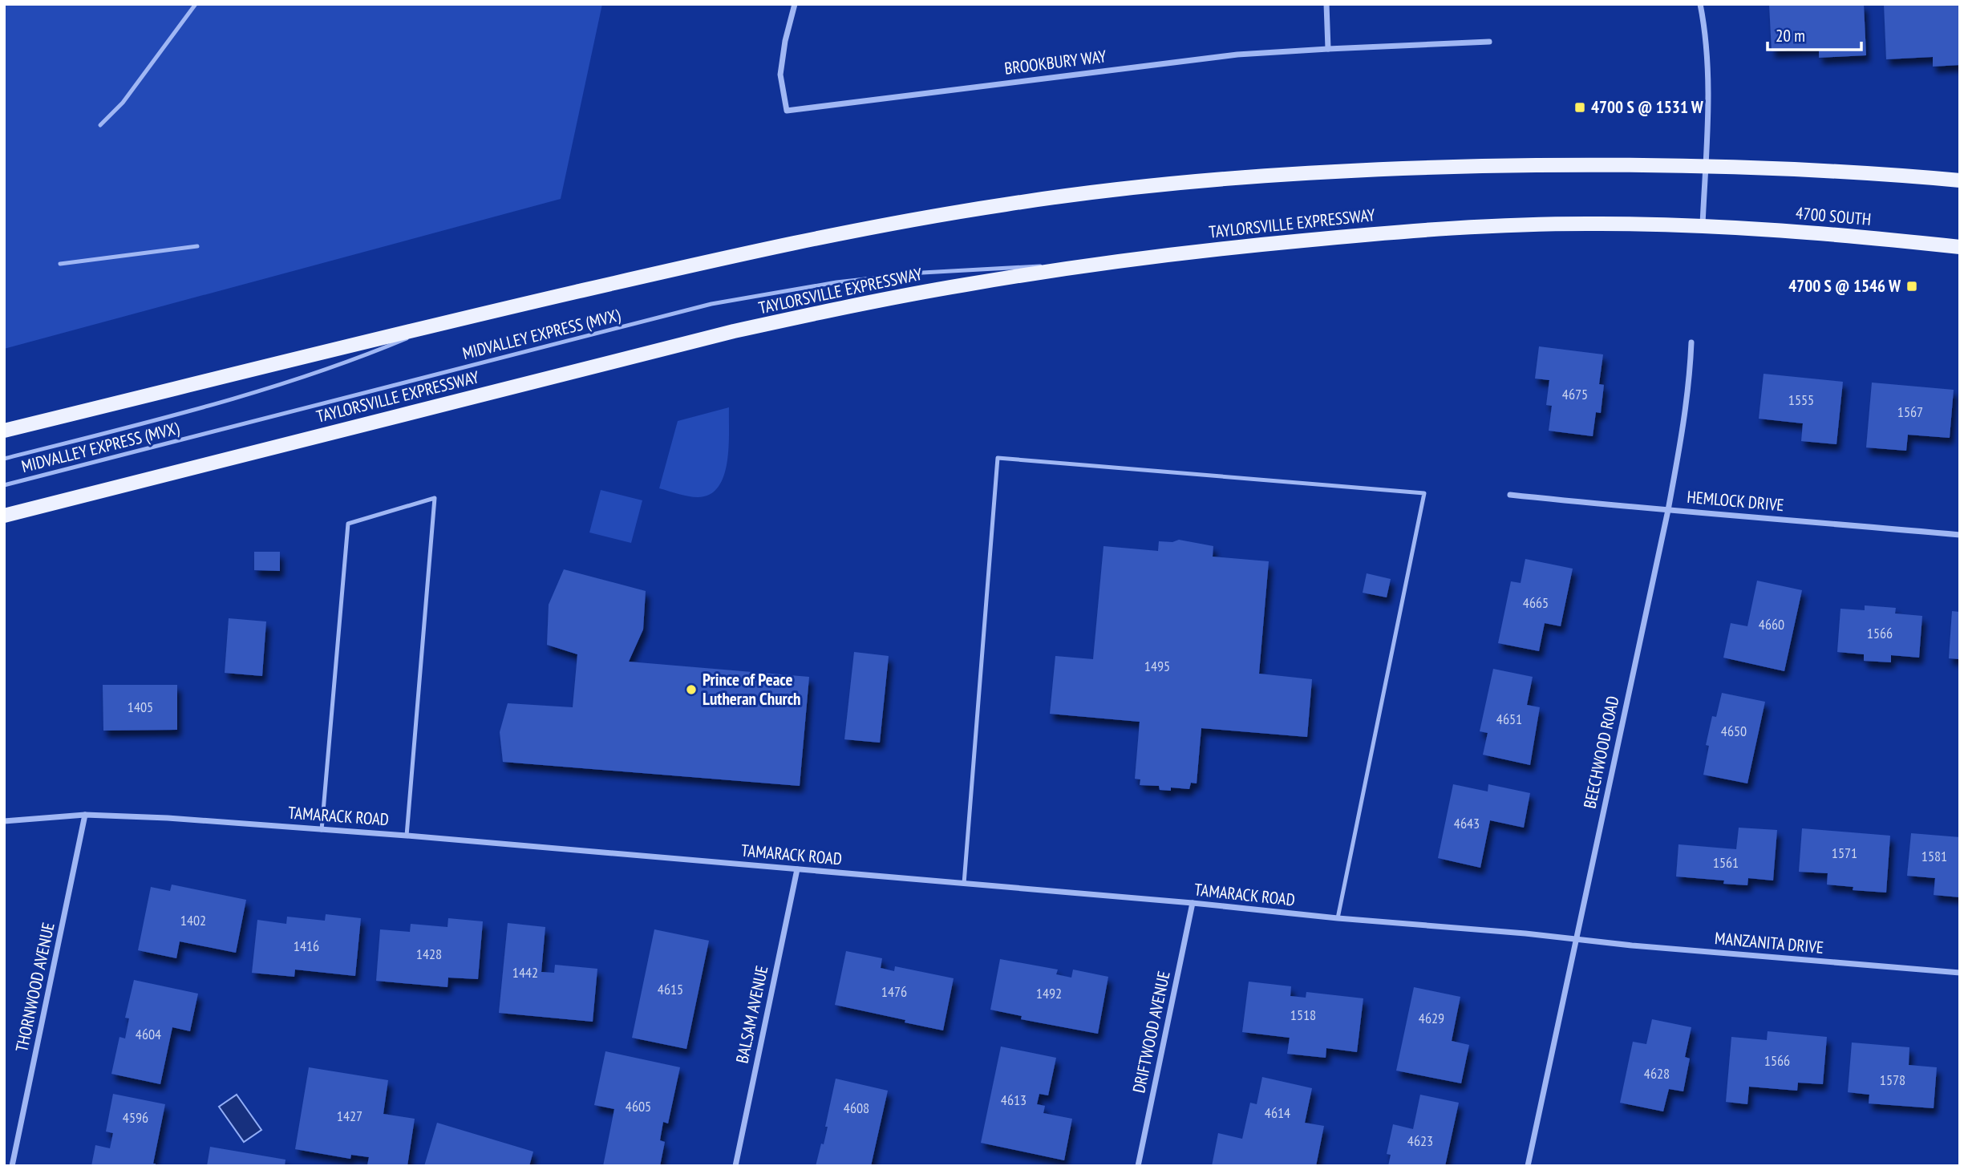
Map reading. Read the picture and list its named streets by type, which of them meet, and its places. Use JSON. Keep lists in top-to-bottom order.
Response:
{
  "streets": {
    "main road": ["4700 SOUTH", "TAYLORSVILLE EXPRESSWAY"],
    "street": [
      "BROOKBURY WAY",
      "HEMLOCK DRIVE",
      "BEECHWOOD ROAD",
      "TAMARACK ROAD",
      "MANZANITA DRIVE",
      "THORNWOOD AVENUE",
      "BALSAM AVENUE",
      "DRIFTWOOD AVENUE"
    ],
    "lane": ["MIDVALLEY EXPRESS (MVX)"]
  },
  "crossings": [
    ["4700 SOUTH", "TAYLORSVILLE EXPRESSWAY"],
    ["TAYLORSVILLE EXPRESSWAY", "MIDVALLEY EXPRESS (MVX)"],
    ["HEMLOCK DRIVE", "BEECHWOOD ROAD"],
    ["BEECHWOOD ROAD", "TAMARACK ROAD"],
    ["BEECHWOOD ROAD", "MANZANITA DRIVE"],
    ["TAMARACK ROAD", "MANZANITA DRIVE"],
    ["TAMARACK ROAD", "THORNWOOD AVENUE"],
    ["TAMARACK ROAD", "BALSAM AVENUE"],
    ["TAMARACK ROAD", "DRIFTWOOD AVENUE"]
  ],
  "places": {
    "transit": ["4700 S @ 1531 W", "4700 S @ 1546 W"],
    "other": ["Prince of Peace Lutheran Church"]
  },
  "house_numbers": [
    "4675",
    "1555",
    "1567",
    "4665",
    "4660",
    "1566",
    "1495",
    "1405",
    "4651",
    "4650",
    "4643",
    "1571",
    "1581",
    "1561",
    "1402",
    "1416",
    "1428",
    "1442",
    "4615",
    "1476",
    "1492",
    "1518",
    "4629",
    "4604",
    "1566",
    "4628",
    "1578",
    "4613",
    "4605",
    "4608",
    "4614",
    "1427",
    "4596",
    "4623"
  ],
  "scale_bar": "20 m"
}
